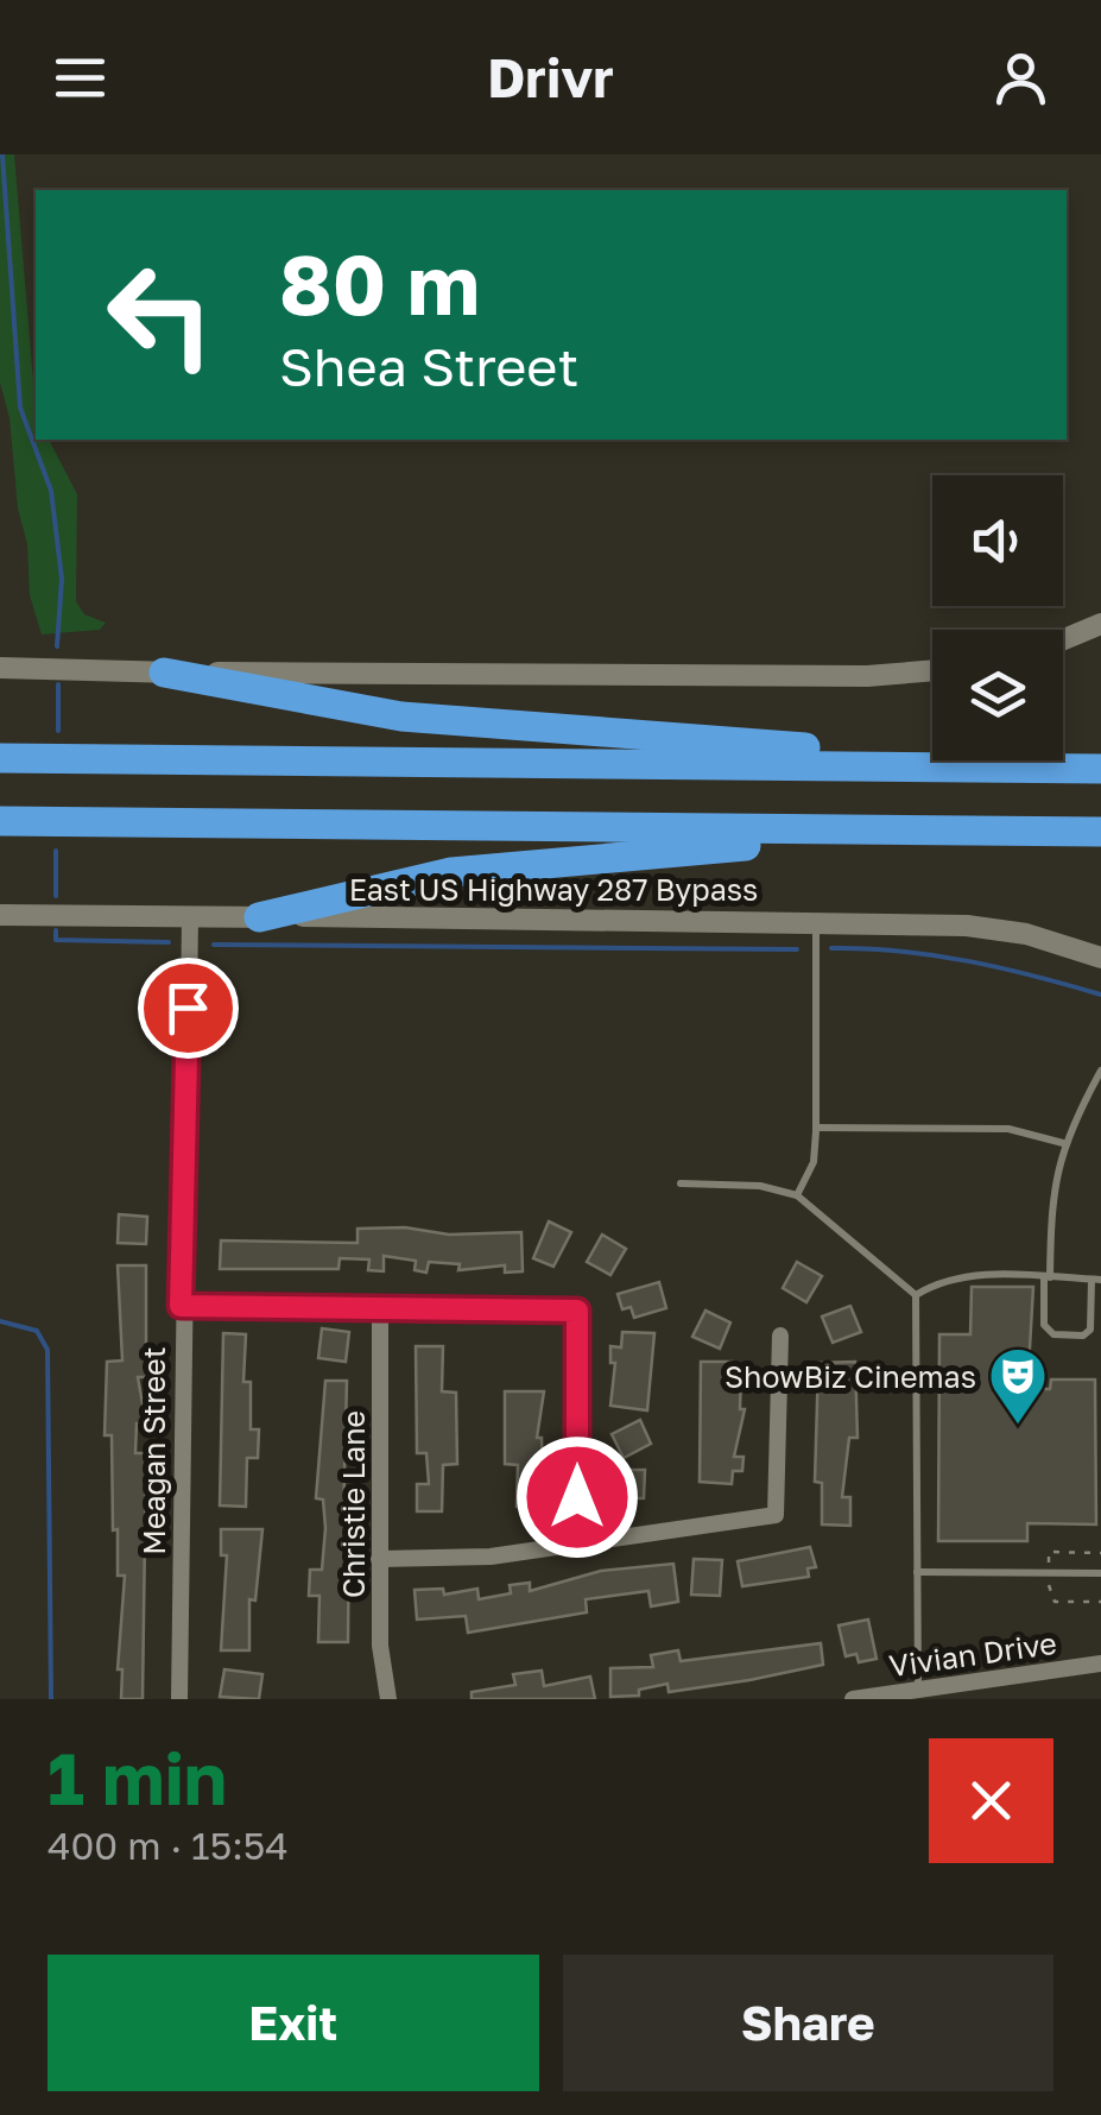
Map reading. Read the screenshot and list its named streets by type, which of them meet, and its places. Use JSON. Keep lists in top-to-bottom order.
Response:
{
  "streets": {
    "main road": ["East US Highway 287 Bypass"],
    "street": ["Meagan Street", "Christie Lane", "Vivian Drive"]
  },
  "crossings": [
    ["East US Highway 287 Bypass", "Meagan Street"]
  ],
  "places": {
    "theatre": ["ShowBiz Cinemas"]
  },
  "page": {
    "header": "Drivr",
    "turn": ["80 m", "Shea Street"],
    "heading": ["1 min", "400 m · 15:54"],
    "buttons": ["Exit", "Share"]
  }
}
